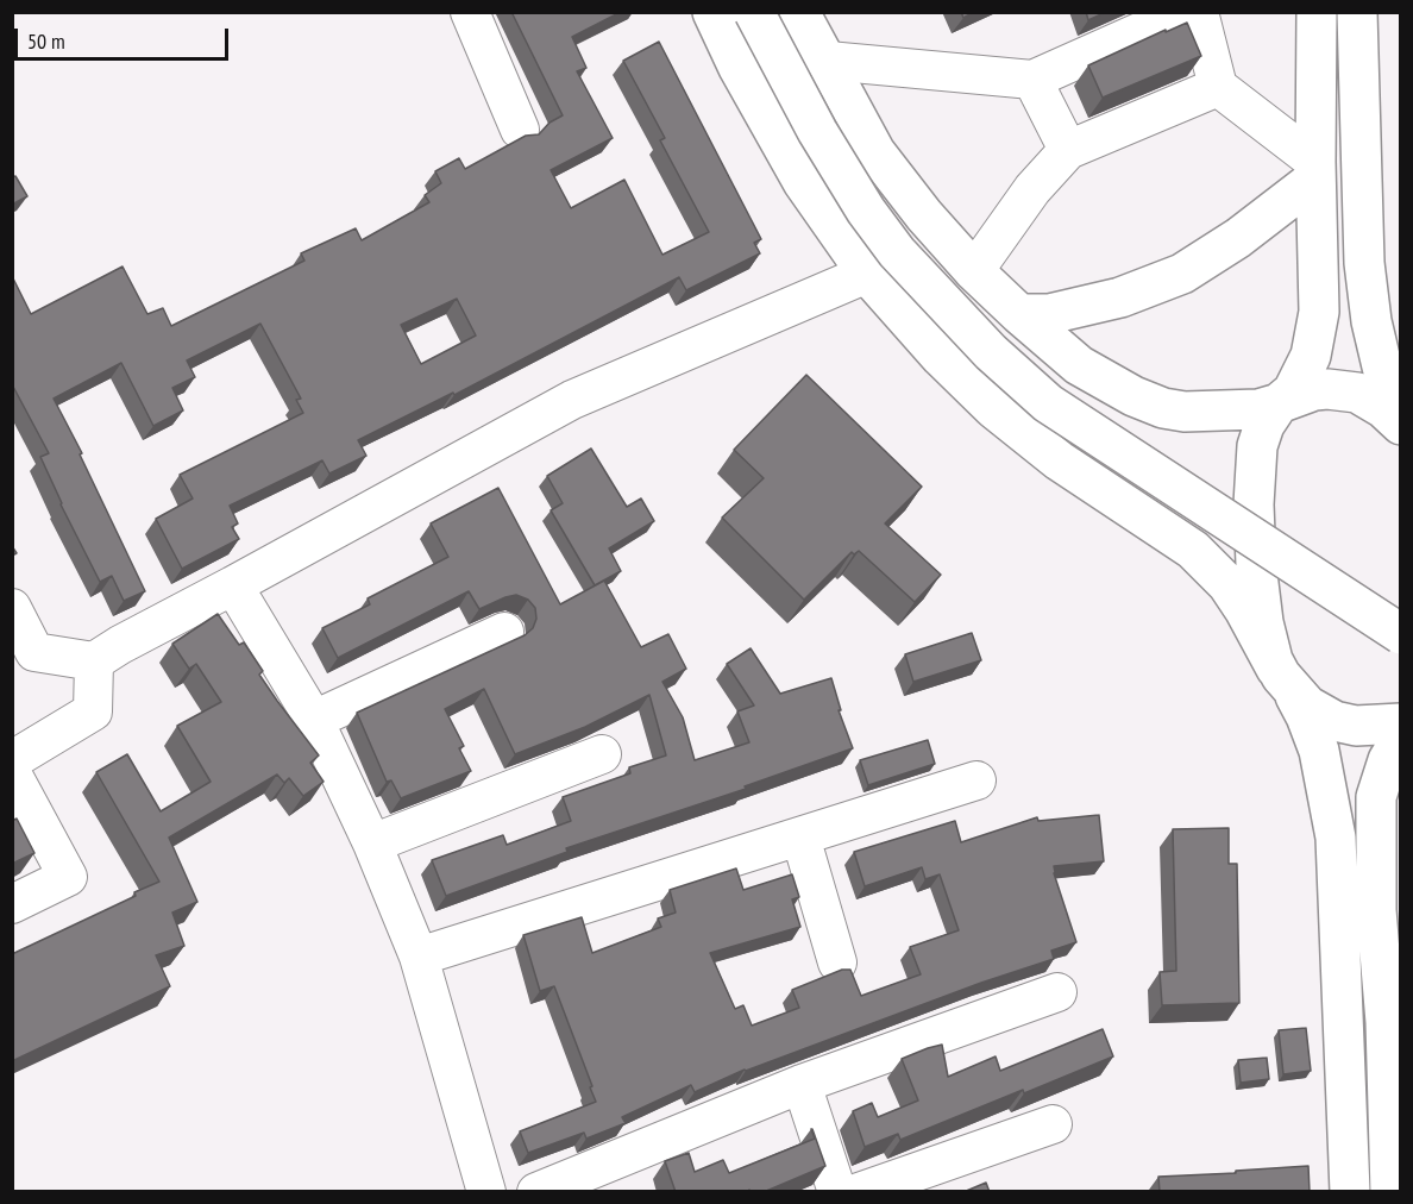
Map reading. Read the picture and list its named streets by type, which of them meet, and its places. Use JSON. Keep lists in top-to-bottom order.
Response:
{
  "scale_bar": "50 m"
}
